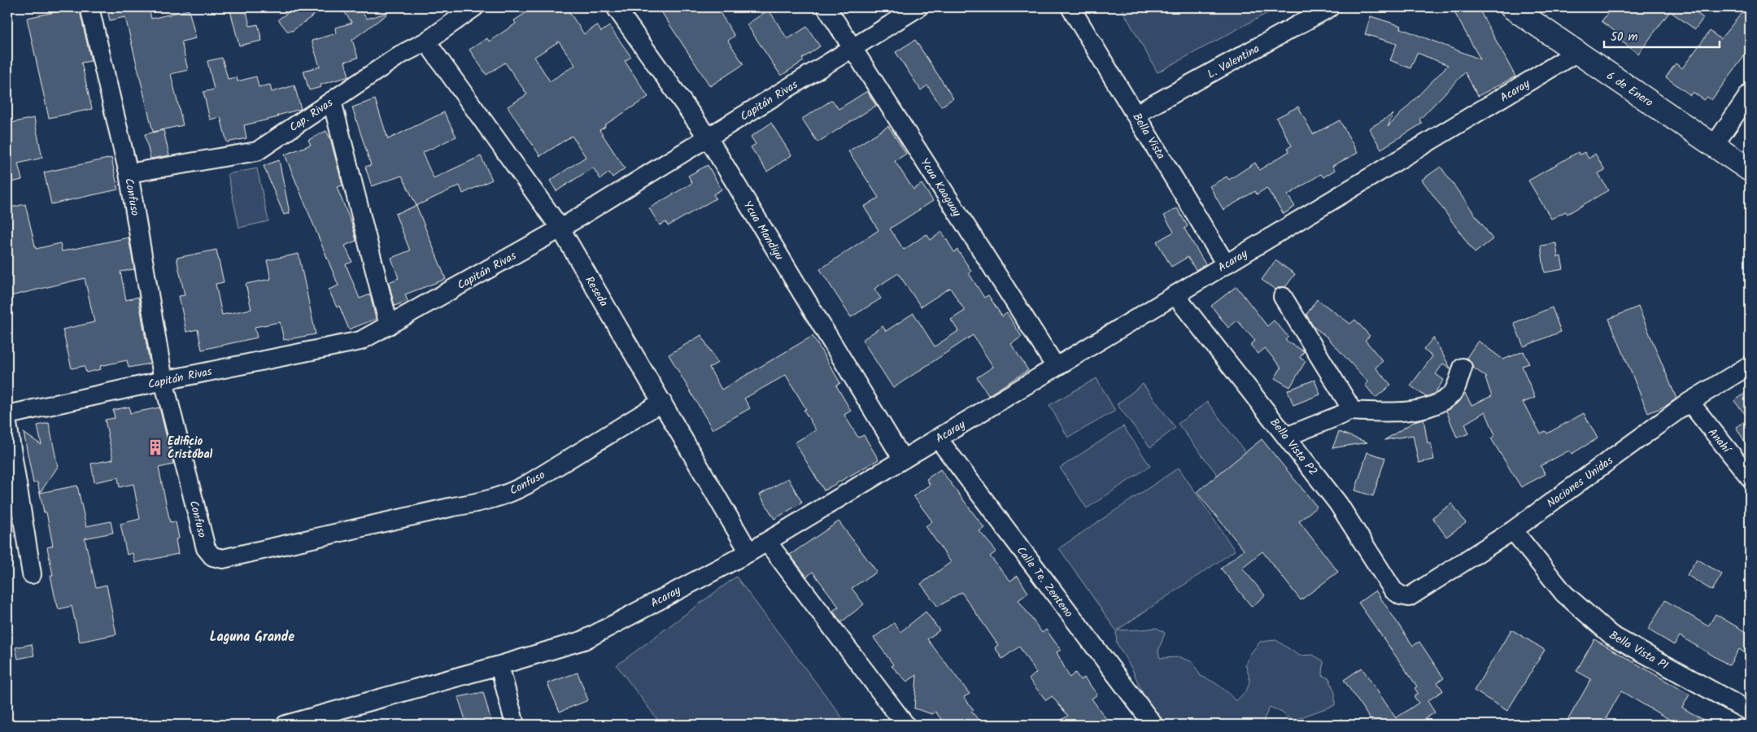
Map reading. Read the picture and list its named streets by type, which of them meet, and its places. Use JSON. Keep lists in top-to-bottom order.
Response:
{
  "streets": {
    "main road": ["6 de Enero"],
    "street": [
      "L. Valentina",
      "Acaray",
      "Capitán Rivas",
      "Cap. Rivas",
      "Bella Vista",
      "Ycua Kaaguay",
      "Confuso",
      "Ycua Mandiyu",
      "Reseda",
      "Anahí",
      "Bella Vista P2",
      "Naciones Unidas",
      "Calle Te. Zenteno",
      "Bella Vista P1"
    ]
  },
  "crossings": [
    ["L. Valentina", "Bella Vista"],
    ["6 de Enero", "Acaray"],
    ["Acaray", "Bella Vista"],
    ["Acaray", "Ycua Kaaguay"],
    ["Acaray", "Ycua Mandiyu"],
    ["Acaray", "Reseda"],
    ["Acaray", "Bella Vista P2"],
    ["Acaray", "Calle Te. Zenteno"],
    ["Capitán Rivas", "Ycua Kaaguay"],
    ["Capitán Rivas", "Confuso"],
    ["Capitán Rivas", "Ycua Mandiyu"],
    ["Capitán Rivas", "Reseda"],
    ["Cap. Rivas", "Confuso"],
    ["Cap. Rivas", "Reseda"],
    ["Confuso", "Reseda"],
    ["Anahí", "Naciones Unidas"],
    ["Bella Vista P2", "Naciones Unidas"],
    ["Naciones Unidas", "Bella Vista P1"]
  ],
  "districts": ["Laguna Grande"],
  "places": {
    "building": ["Edificio Cristóbal"]
  },
  "scale_bar": "50 m"
}
